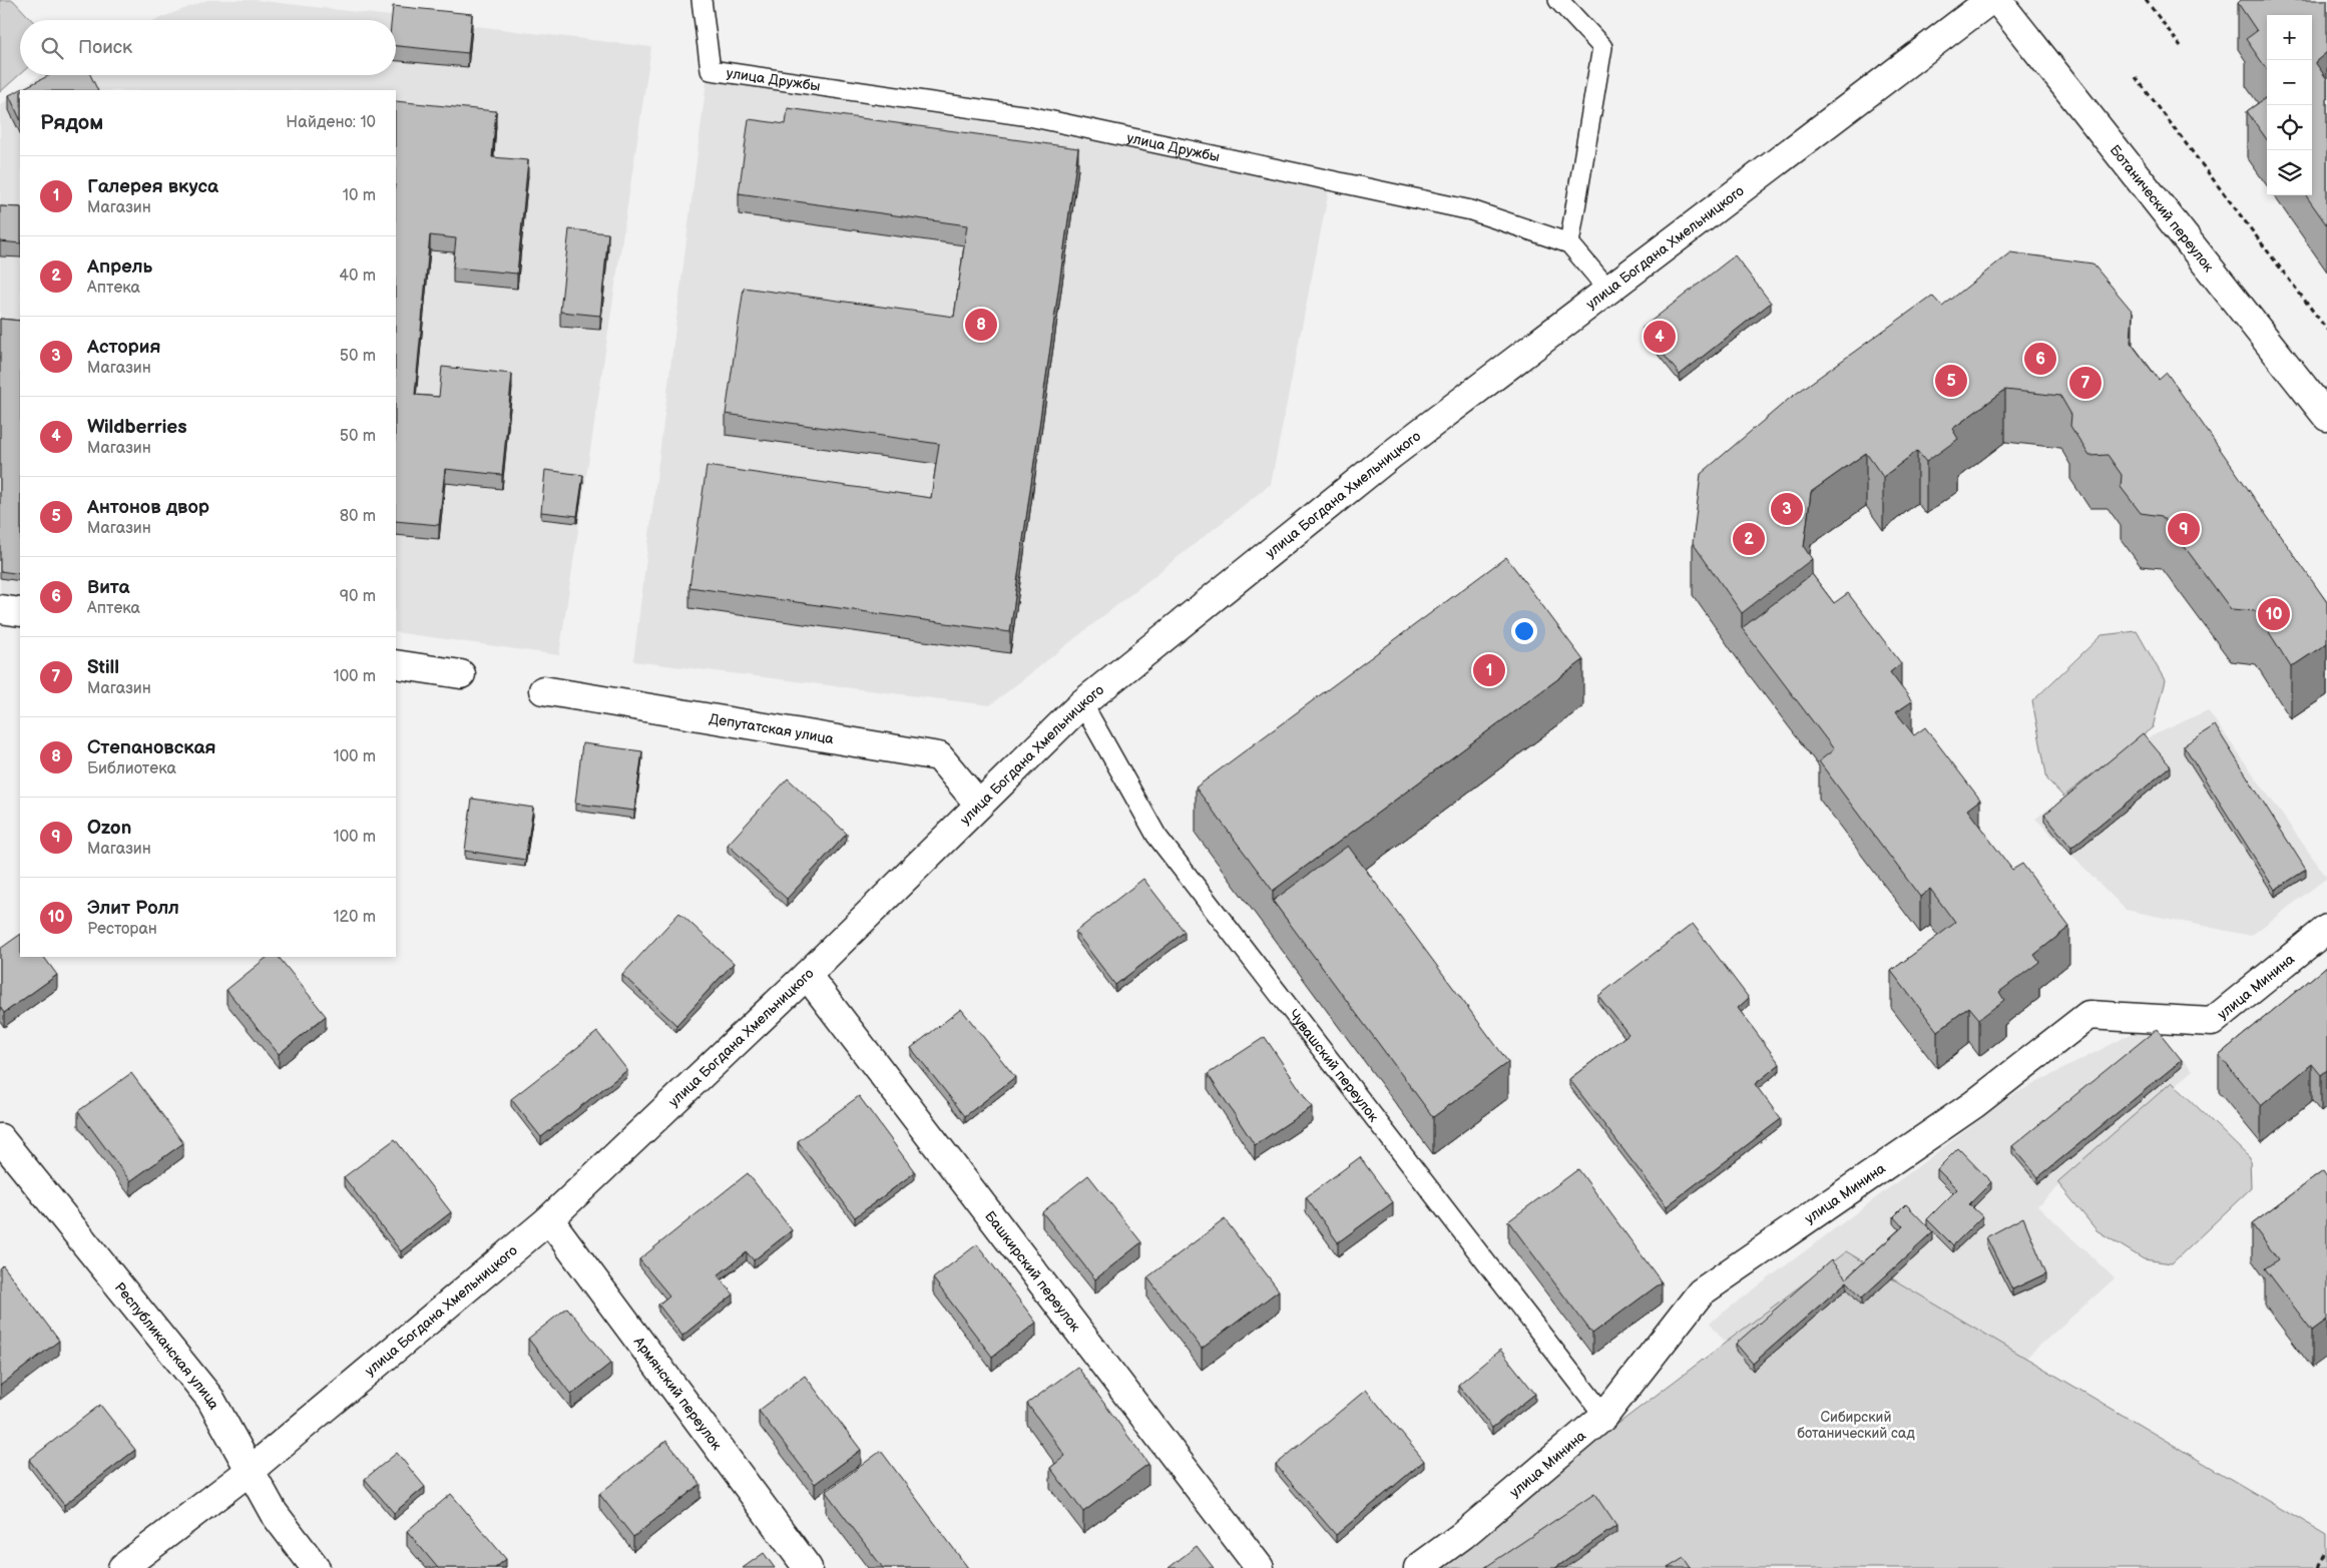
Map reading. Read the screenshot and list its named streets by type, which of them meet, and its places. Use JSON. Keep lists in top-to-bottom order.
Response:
{
  "streets": {
    "street": [
      "Ботанический переулок",
      "улица Богдана Хмельницкого",
      "Депутатская улица",
      "улица Минина",
      "Башкирский переулок",
      "Республиканская улица",
      "Армянский переулок"
    ],
    "lane": ["улица Дружбы", "Чувашский переулок"]
  },
  "crossings": [
    ["улица Богдана Хмельницкого", "Депутатская улица"],
    ["улица Богдана Хмельницкого", "Чувашский переулок"],
    ["улица Богдана Хмельницкого", "Башкирский переулок"],
    ["улица Богдана Хмельницкого", "Республиканская улица"],
    ["улица Богдана Хмельницкого", "Армянский переулок"],
    ["улица Минина", "Чувашский переулок"]
  ],
  "parks": ["Сибирский ботанический сад"],
  "page": {
    "map_buttons": ["+", "−"],
    "search": "Поиск",
    "heading": ["Рядом", "Найдено: 10"],
    "list": [
      {
        "mark": "1",
        "name": "Галерея вкуса",
        "note": "Магазин",
        "value": "10 m"
      },
      {
        "mark": "2",
        "name": "Апрель",
        "note": "Аптека",
        "value": "40 m"
      },
      {
        "mark": "3",
        "name": "Астория",
        "note": "Магазин",
        "value": "50 m"
      },
      {
        "mark": "4",
        "name": "Wildberries",
        "note": "Магазин",
        "value": "50 m"
      },
      {
        "mark": "5",
        "name": "Антонов двор",
        "note": "Магазин",
        "value": "80 m"
      },
      {
        "mark": "6",
        "name": "Вита",
        "note": "Аптека",
        "value": "90 m"
      },
      {
        "mark": "7",
        "name": "Still",
        "note": "Магазин",
        "value": "100 m"
      },
      {
        "mark": "8",
        "name": "Степановская",
        "note": "Библиотека",
        "value": "100 m"
      },
      {
        "mark": "9",
        "name": "Ozon",
        "note": "Магазин",
        "value": "100 m"
      },
      {
        "mark": "10",
        "name": "Элит Ролл",
        "note": "Ресторан",
        "value": "120 m"
      }
    ],
    "pins": [
      "8",
      "4",
      "6",
      "5",
      "7",
      "3",
      "9",
      "2",
      "10",
      "1"
    ]
  }
}
